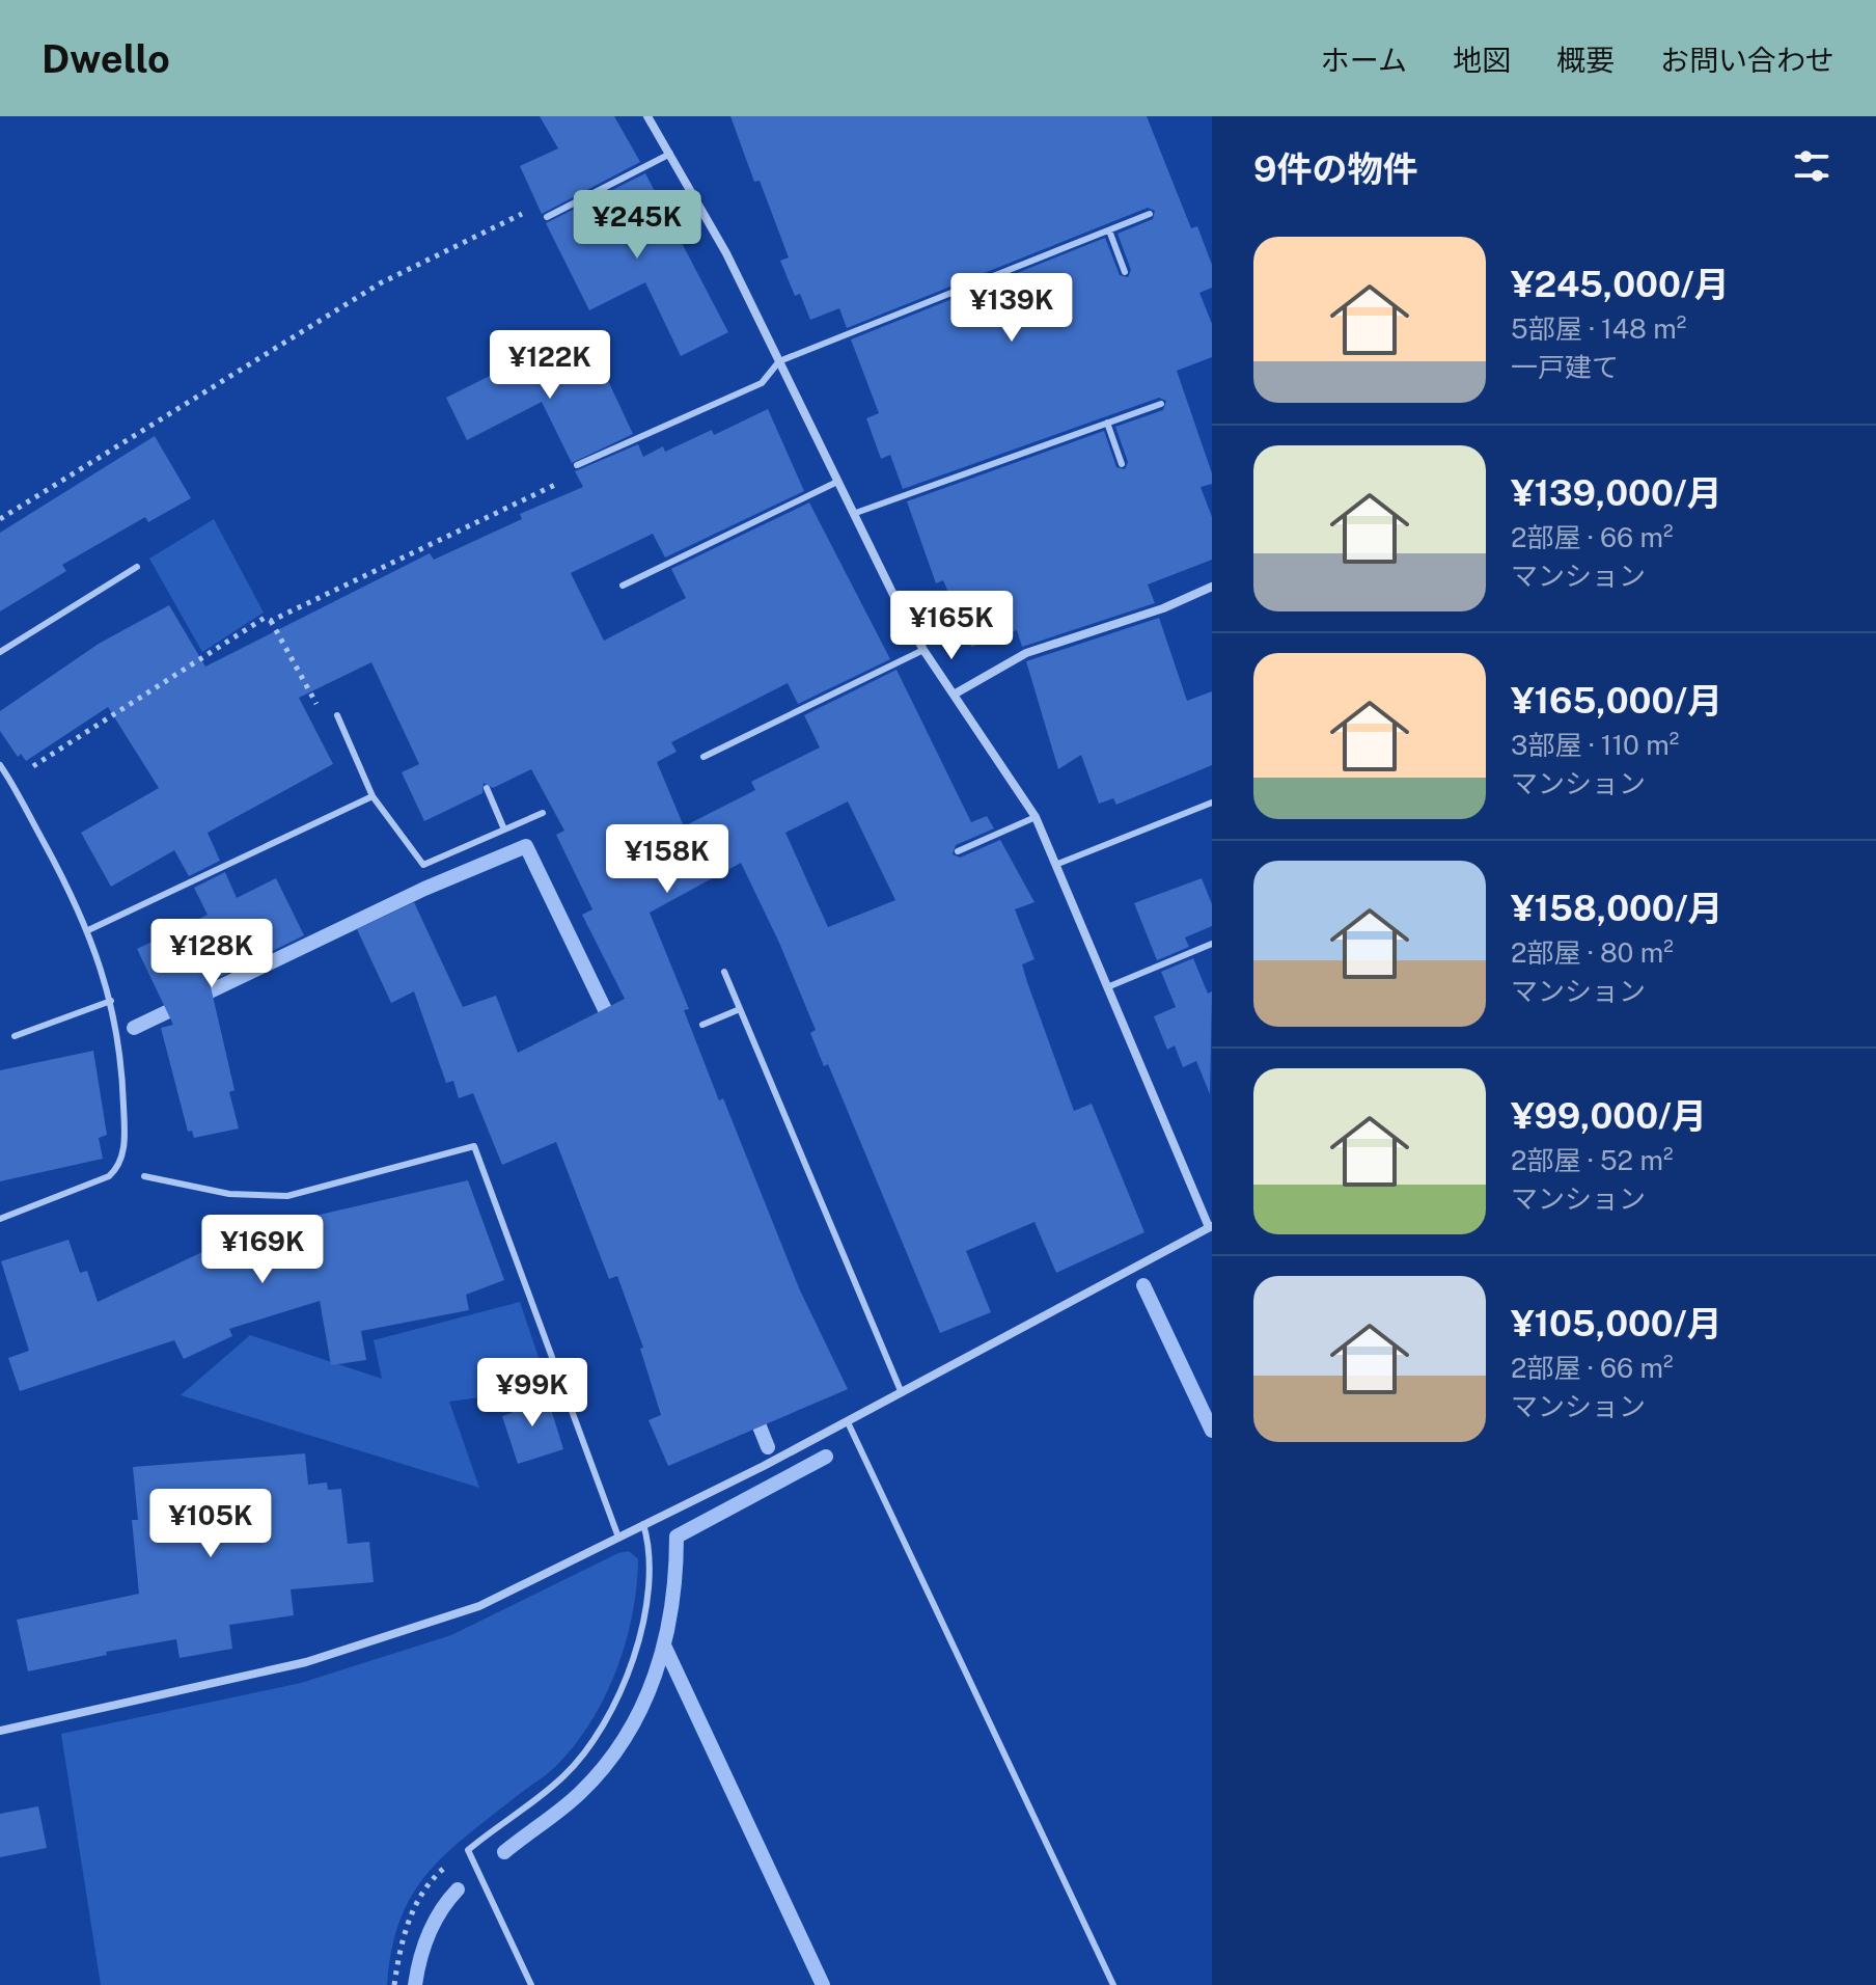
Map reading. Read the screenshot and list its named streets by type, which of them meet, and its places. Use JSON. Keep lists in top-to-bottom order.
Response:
{
  "page": {
    "header": "Dwello",
    "nav": [
      "ホーム",
      "地図",
      "概要",
      "お問い合わせ"
    ],
    "heading": "9件の物件",
    "price": [
      "¥245K",
      "¥139K",
      "¥122K",
      "¥165K",
      "¥158K",
      "¥128K",
      "¥169K",
      "¥99K",
      "¥105K"
    ],
    "list": [
      {
        "name": "¥245,000/月",
        "note": "5部屋 · 148 m² · 一戸建て"
      },
      {
        "name": "¥139,000/月",
        "note": "2部屋 · 66 m² · マンション"
      },
      {
        "name": "¥165,000/月",
        "note": "3部屋 · 110 m² · マンション"
      },
      {
        "name": "¥158,000/月",
        "note": "2部屋 · 80 m² · マンション"
      },
      {
        "name": "¥99,000/月",
        "note": "2部屋 · 52 m² · マンション"
      },
      {
        "name": "¥105,000/月",
        "note": "2部屋 · 66 m² · マンション"
      }
    ]
  }
}
